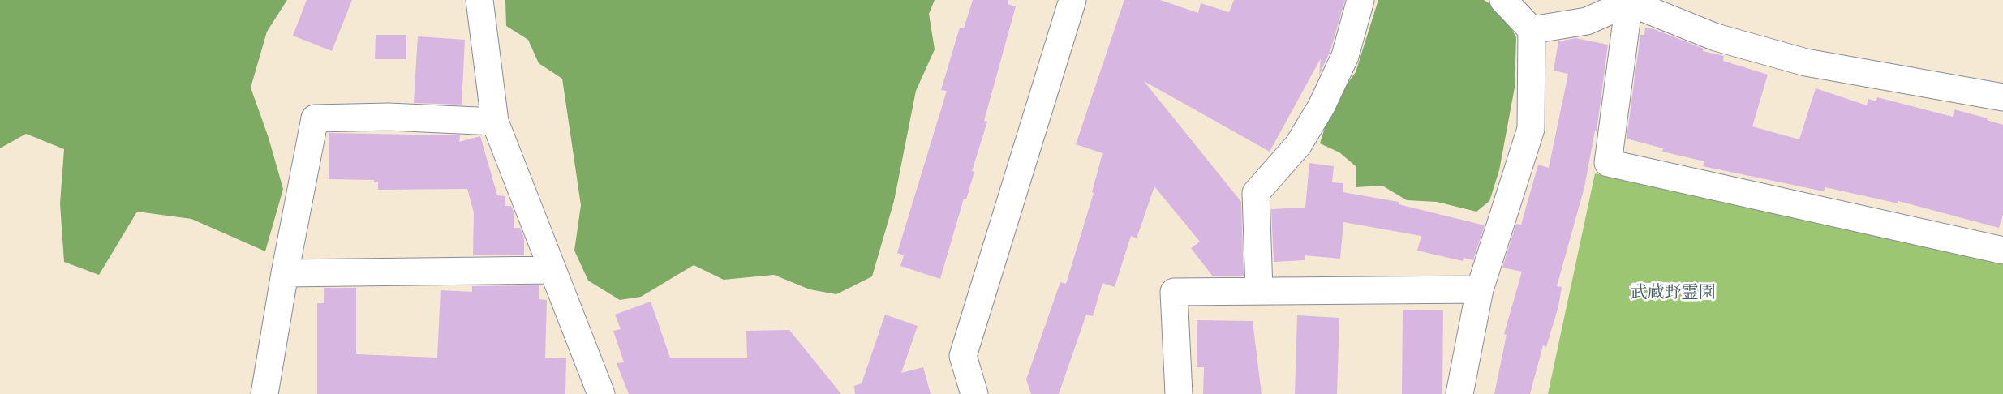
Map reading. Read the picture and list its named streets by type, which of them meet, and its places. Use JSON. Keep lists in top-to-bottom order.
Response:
{
  "parks": ["武蔵野霊園"]
}
